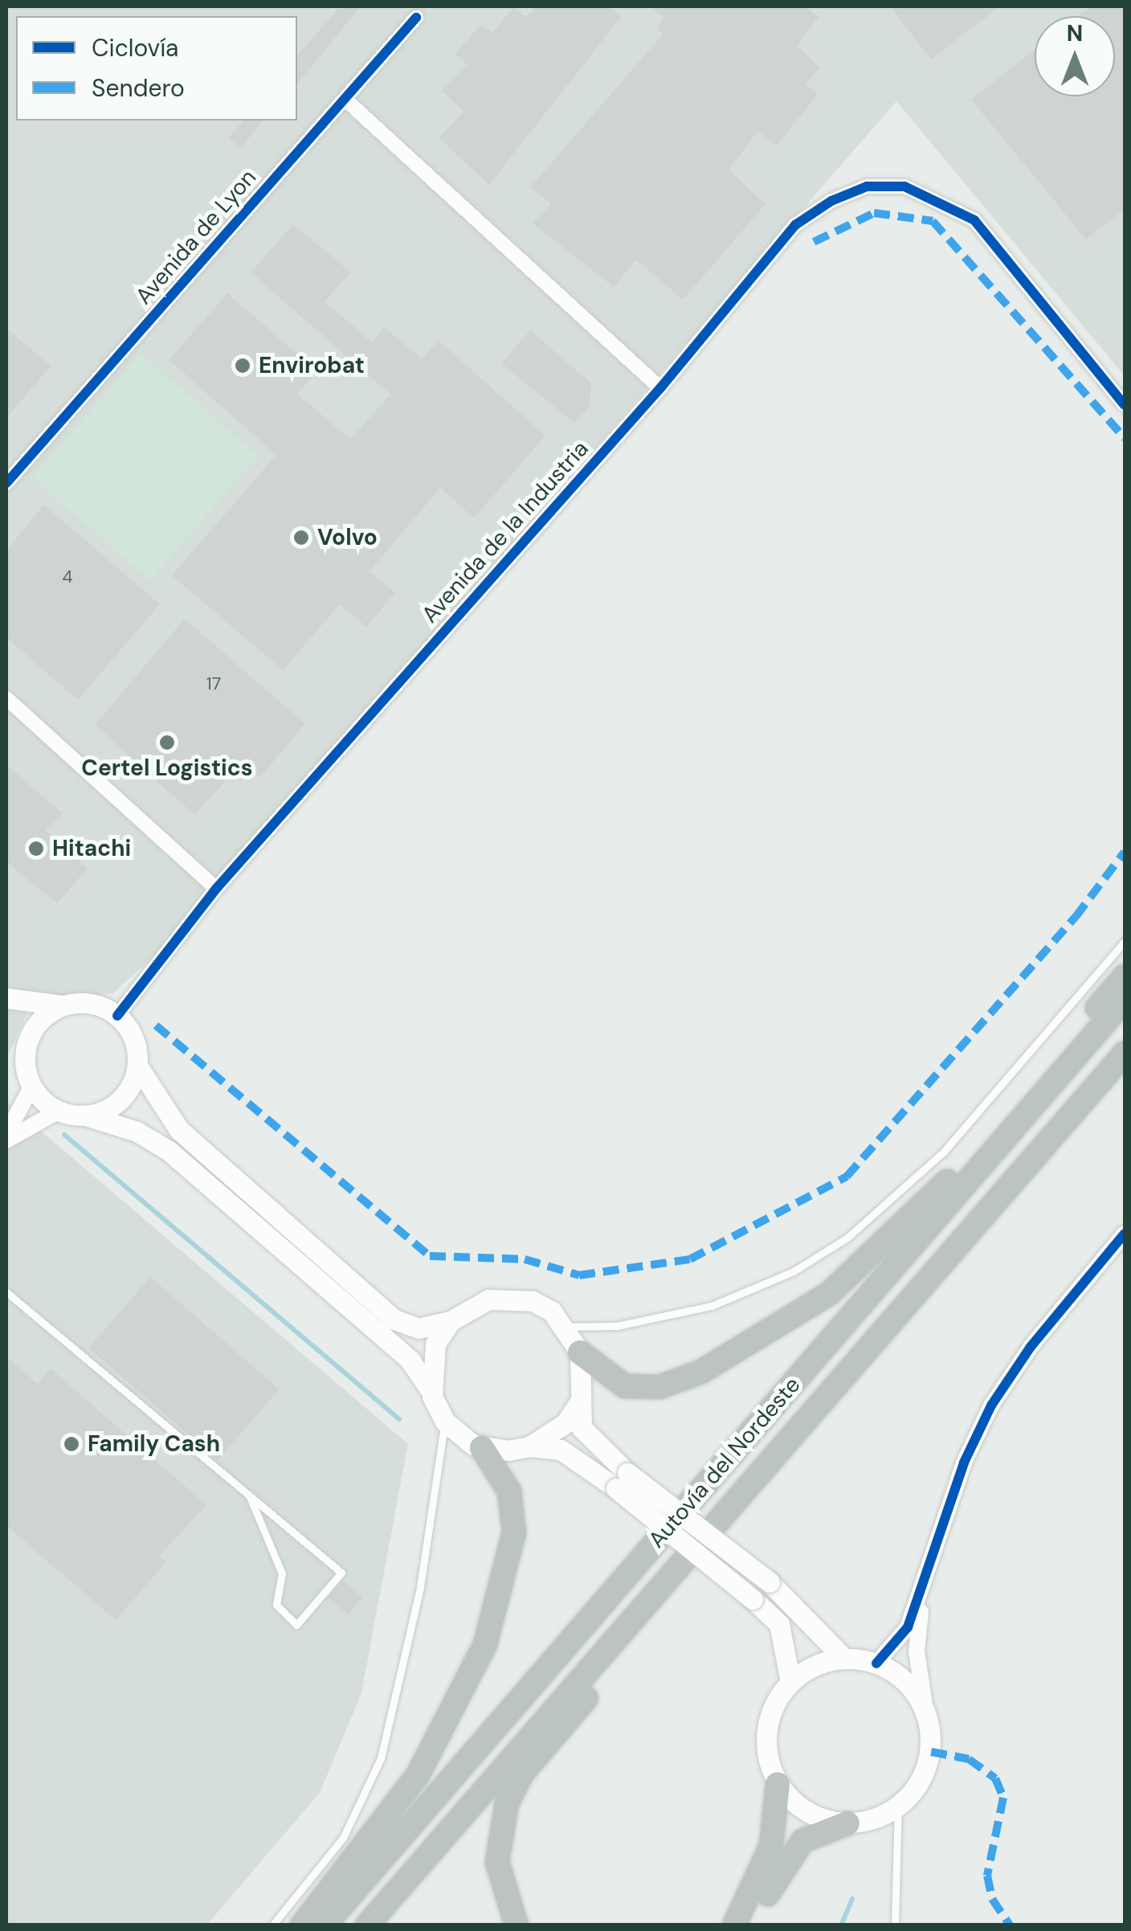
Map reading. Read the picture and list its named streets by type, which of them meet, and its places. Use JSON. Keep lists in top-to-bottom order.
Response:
{
  "streets": {
    "highway": ["Autovía del Nordeste"],
    "street": ["Avenida de Lyon", "Avenida de la Industria"]
  },
  "places": [
    "Envirobat",
    "Volvo",
    "Certel Logistics",
    "Hitachi",
    "Family Cash"
  ],
  "house_numbers": ["4", "17"],
  "legend": ["Ciclovía", "Sendero"],
  "north": "top"
}
